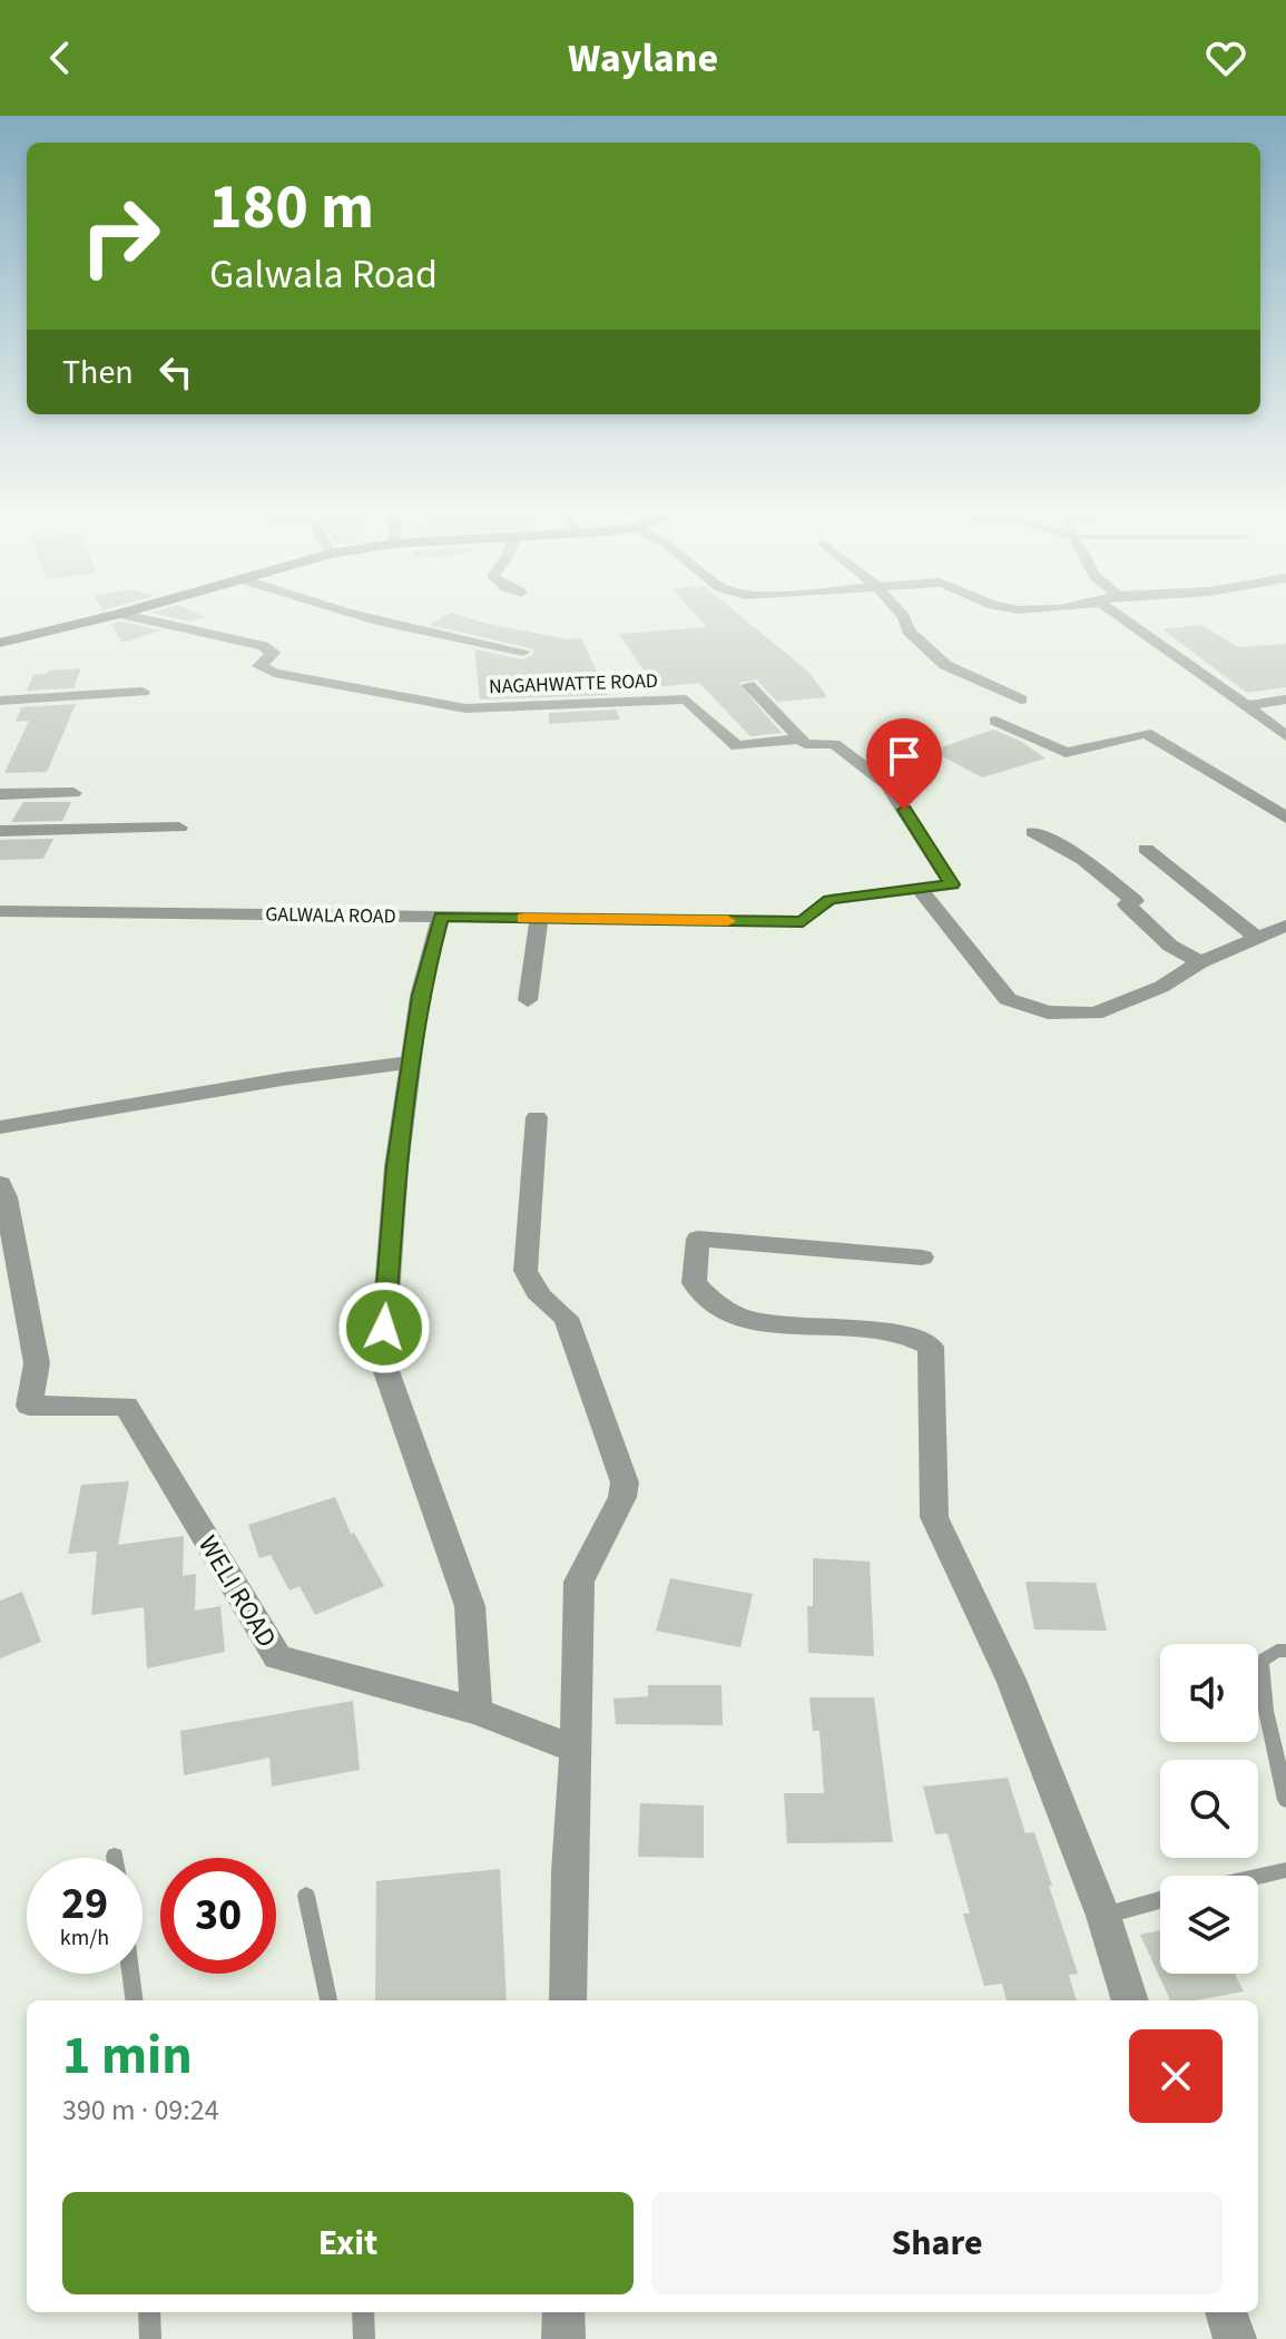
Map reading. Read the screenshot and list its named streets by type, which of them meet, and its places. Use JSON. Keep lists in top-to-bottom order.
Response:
{
  "streets": {
    "street": ["NAGAHWATTE ROAD", "GALWALA ROAD", "WELI ROAD"]
  },
  "crossings": [
    ["NAGAHWATTE ROAD", "GALWALA ROAD"]
  ],
  "page": {
    "header": "Waylane",
    "turn": ["180 m", "Galwala Road"],
    "then": "Then",
    "speed": "29 km/h",
    "limit": "30",
    "heading": ["1 min", "390 m · 09:24"],
    "buttons": ["Exit", "Share"]
  }
}
